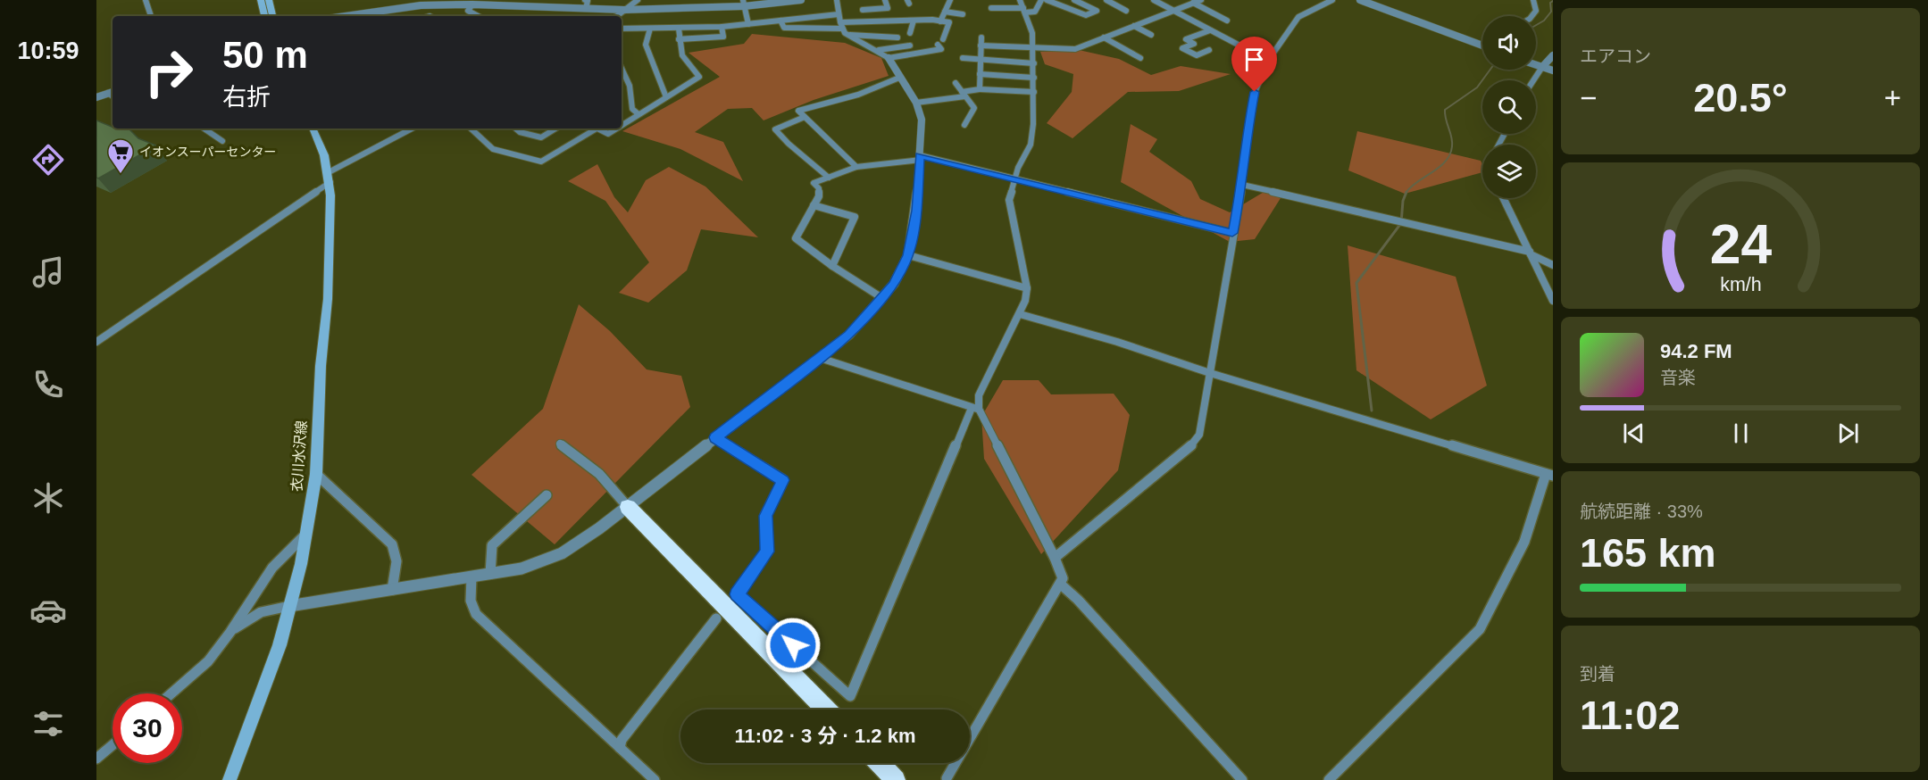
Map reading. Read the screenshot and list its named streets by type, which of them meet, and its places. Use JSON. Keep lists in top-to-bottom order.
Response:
{
  "streets": {
    "main road": ["衣川水沢線"]
  },
  "places": {
    "supermarket": ["イオンスーパーセンター"]
  },
  "page": {
    "tabs": "10:59",
    "tile": [
      "エアコン",
      ["航続距離 · 33%", "165 km"],
      ["到着", "11:02"]
    ],
    "turn": ["50 m", "右折"],
    "heat": ["−", "20.5°", "+"],
    "song": ["94.2 FM", "音楽"],
    "limit": "30",
    "trip": "11:02 · 3 分 · 1.2 km",
    "gauge": ["24", "km/h"]
  }
}
